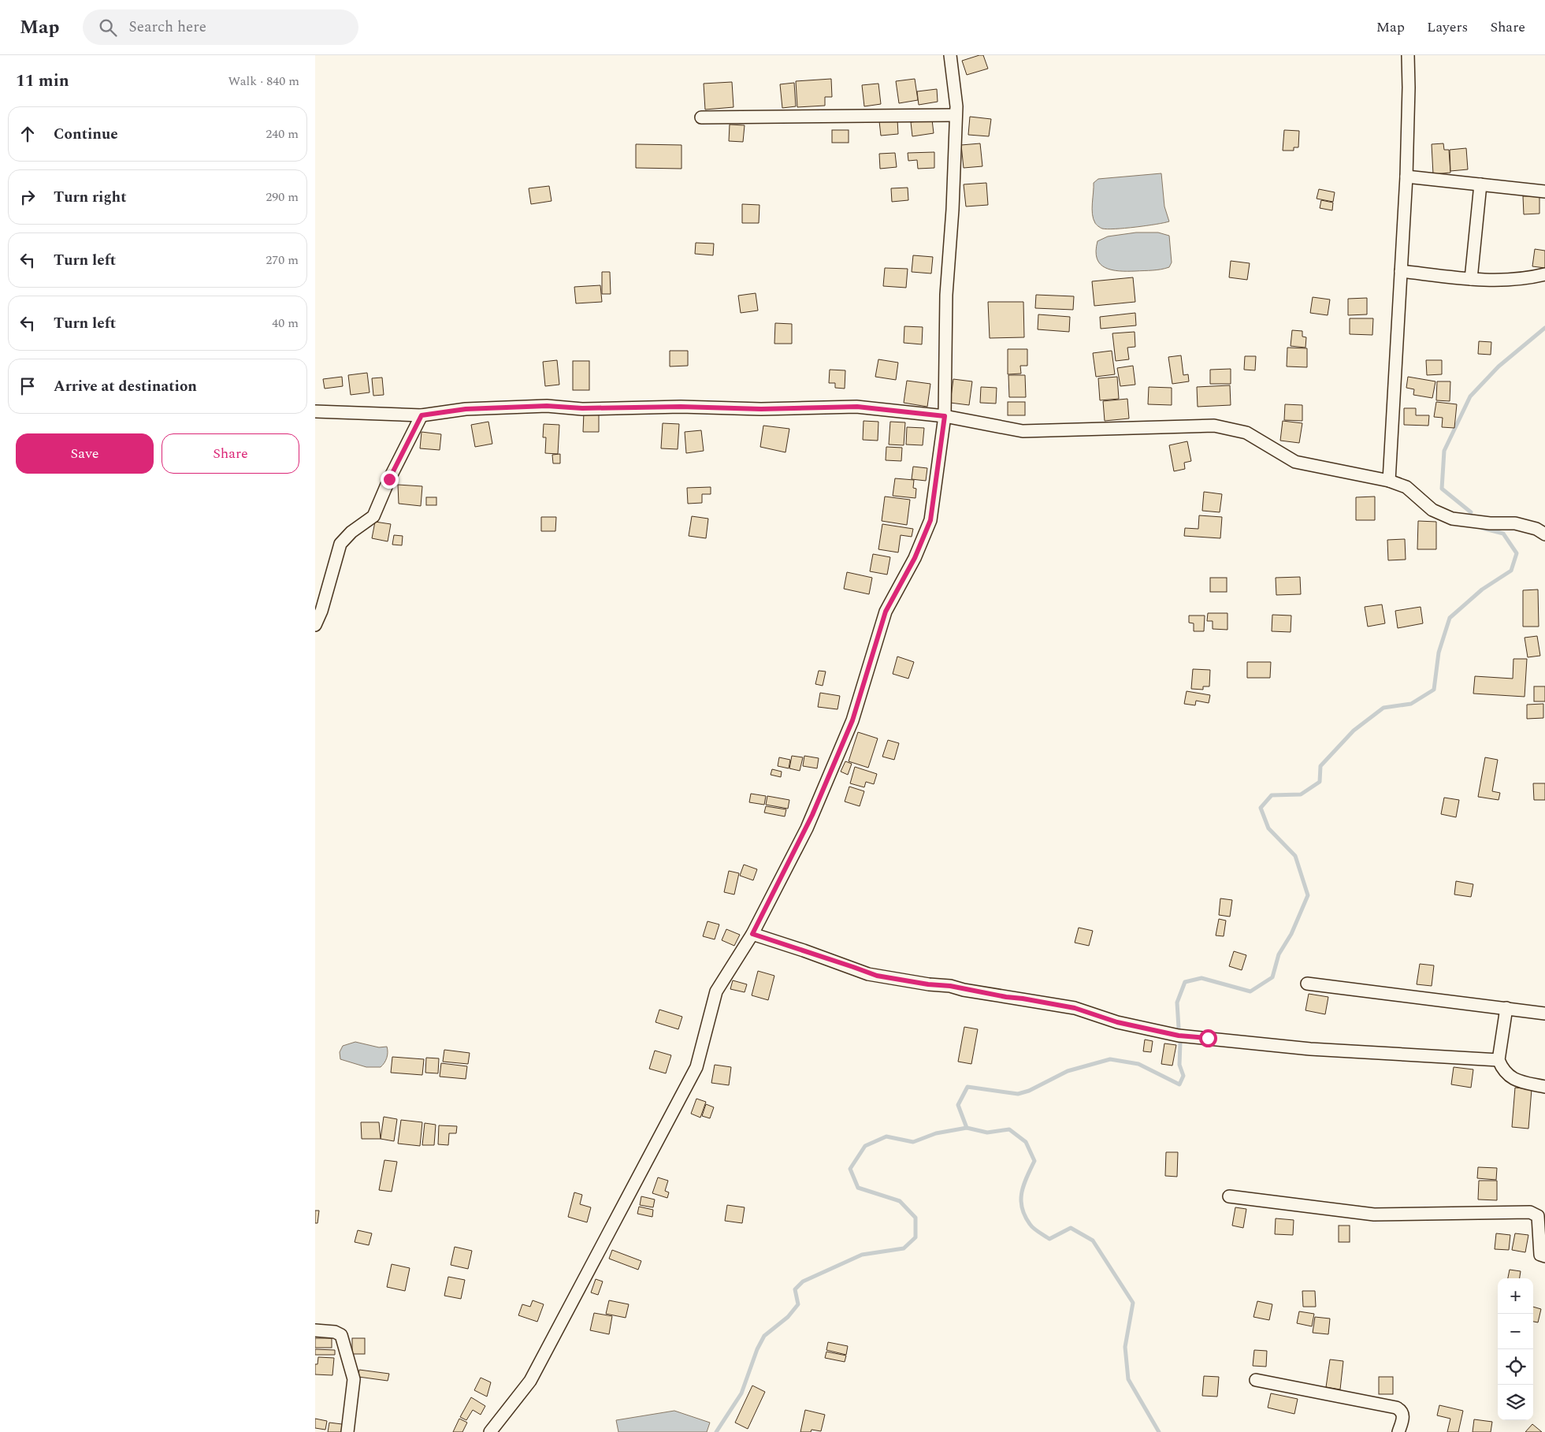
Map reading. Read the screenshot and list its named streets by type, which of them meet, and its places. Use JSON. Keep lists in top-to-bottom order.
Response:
{
  "page": {
    "header": "Map",
    "search": "Search here",
    "nav": ["Map", "Layers", "Share"],
    "heading": ["11 min", "Walk · 840 m"],
    "list": [
      ["Continue", "240 m"],
      ["Turn right", "290 m"],
      ["Turn left", "270 m"],
      ["Turn left", "40 m"],
      "Arrive at destination"
    ],
    "buttons": ["Save", "Share"],
    "map_buttons": ["+", "−"]
  }
}
